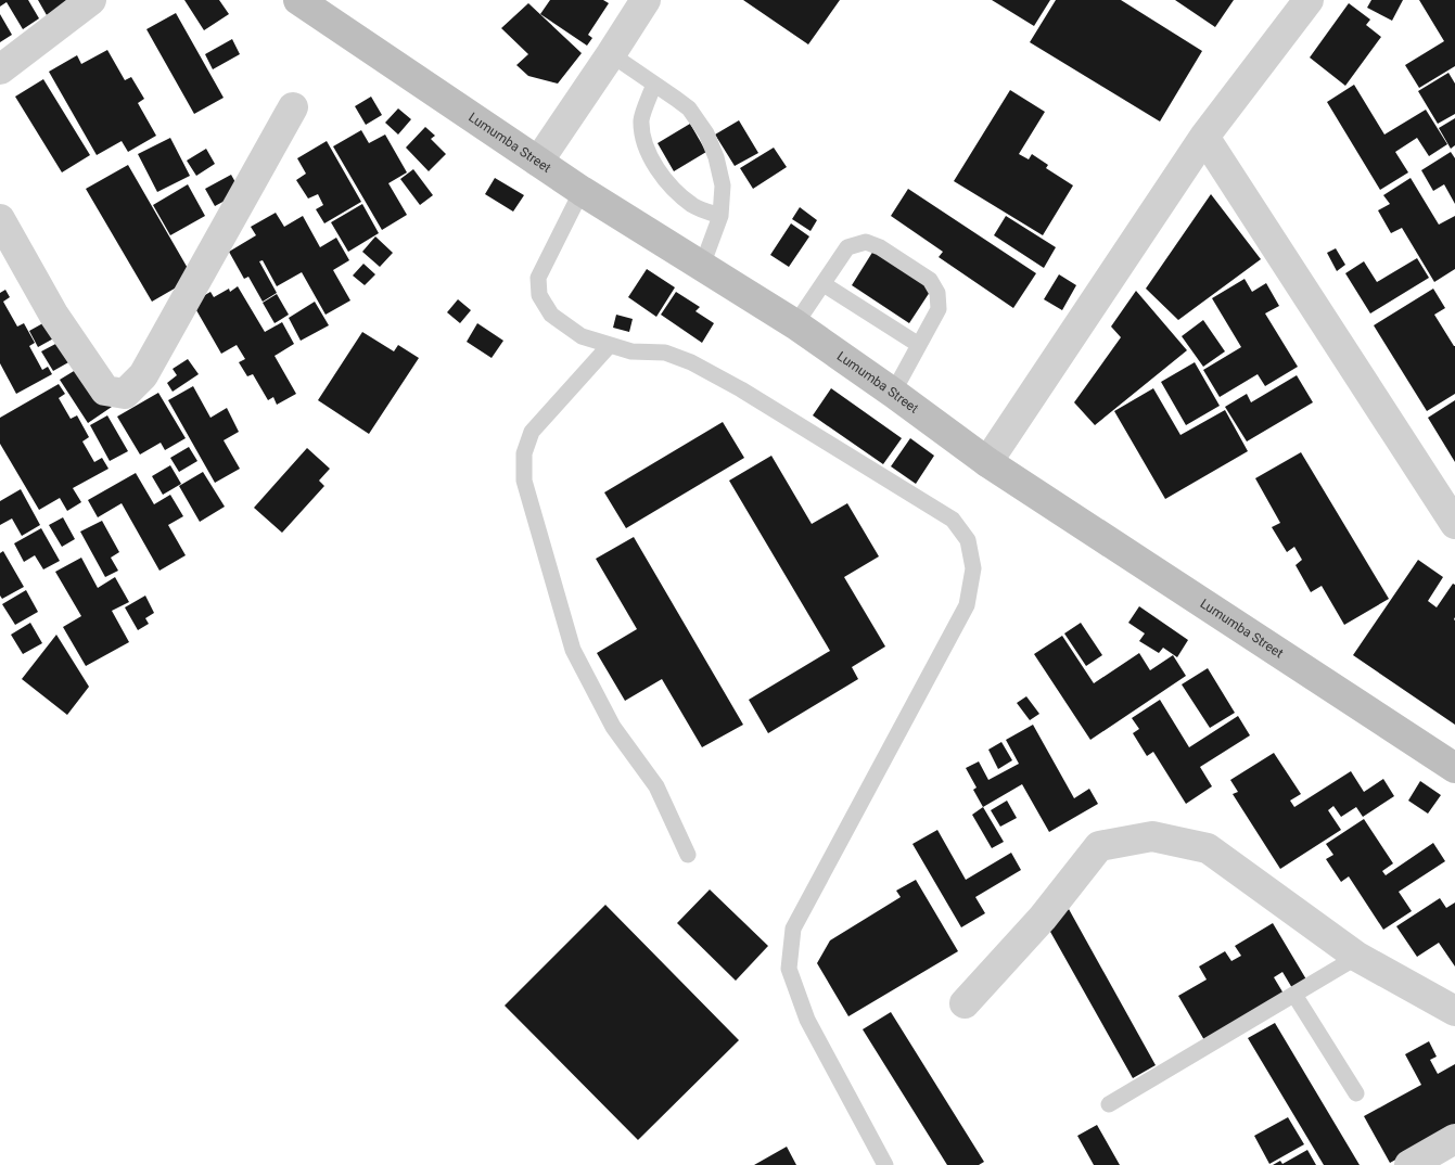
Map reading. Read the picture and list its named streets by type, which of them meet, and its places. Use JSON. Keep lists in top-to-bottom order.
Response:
{
  "streets": {
    "main road": ["Lumumba Street"]
  }
}
